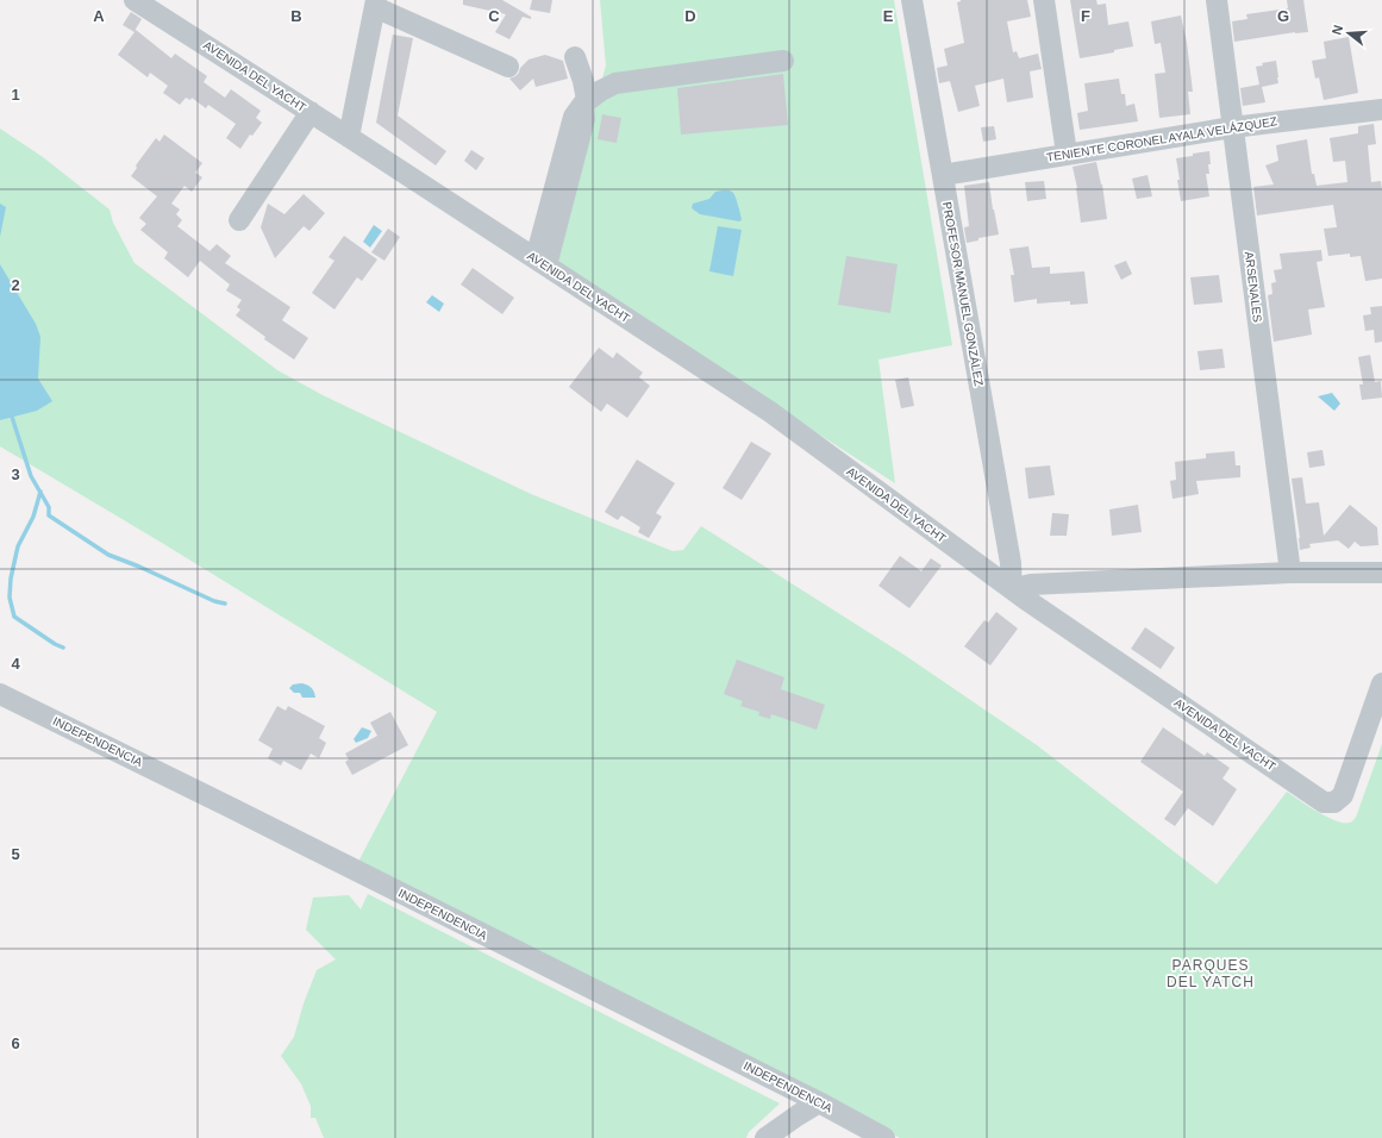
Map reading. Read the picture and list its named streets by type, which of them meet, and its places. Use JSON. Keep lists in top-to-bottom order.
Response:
{
  "streets": {
    "street": [
      "AVENIDA DEL YACHT",
      "TENIENTE CORONEL AYALA VELÁZQUEZ",
      "ARSENALES",
      "PROFESOR MANUEL GONZÁLEZ",
      "INDEPENDENCIA"
    ]
  },
  "crossings": [
    ["AVENIDA DEL YACHT", "PROFESOR MANUEL GONZÁLEZ"],
    ["TENIENTE CORONEL AYALA VELÁZQUEZ", "ARSENALES"],
    ["TENIENTE CORONEL AYALA VELÁZQUEZ", "PROFESOR MANUEL GONZÁLEZ"]
  ],
  "districts": ["PARQUES DEL YATCH"],
  "north": "left",
  "grid": {
    "columns": [
      "A",
      "B",
      "C",
      "D",
      "E",
      "F",
      "G"
    ],
    "rows": [
      "1",
      "2",
      "3",
      "4",
      "5",
      "6"
    ]
  }
}
